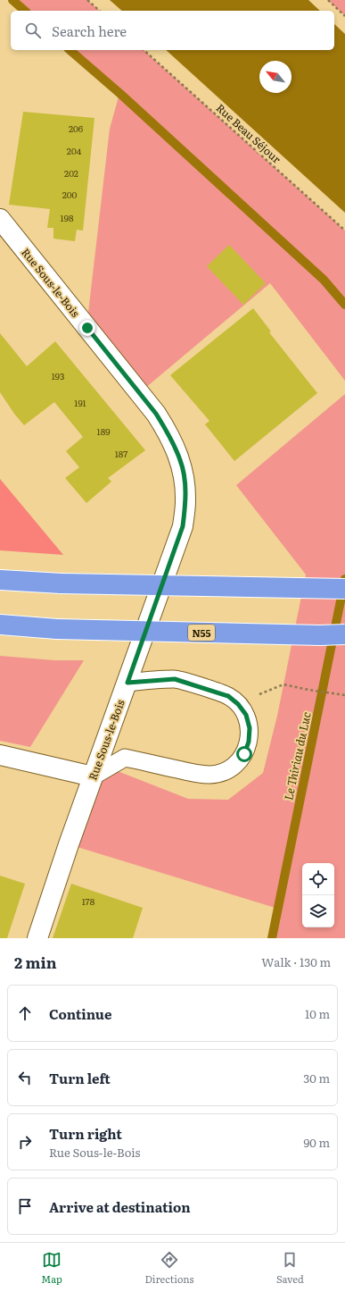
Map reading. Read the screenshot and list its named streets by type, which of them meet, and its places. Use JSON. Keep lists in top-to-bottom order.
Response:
{
  "streets": {
    "highway": ["N55"],
    "street": ["Rue Sous-le-Bois"],
    "path": ["Rue Beau Séjour"]
  },
  "water": ["Le Thiriau du Luc"],
  "house_numbers": [
    "206",
    "204",
    "202",
    "200",
    "198",
    "193",
    "191",
    "189",
    "187",
    "178"
  ],
  "north": "top left",
  "page": {
    "search": "Search here",
    "heading": ["2 min", "Walk · 130 m"],
    "list": [
      ["Continue", "10 m"],
      ["Turn left", "30 m"],
      ["Turn right", "Rue Sous-le-Bois", "90 m"],
      "Arrive at destination"
    ],
    "nav": ["Map", "Directions", "Saved"]
  }
}
